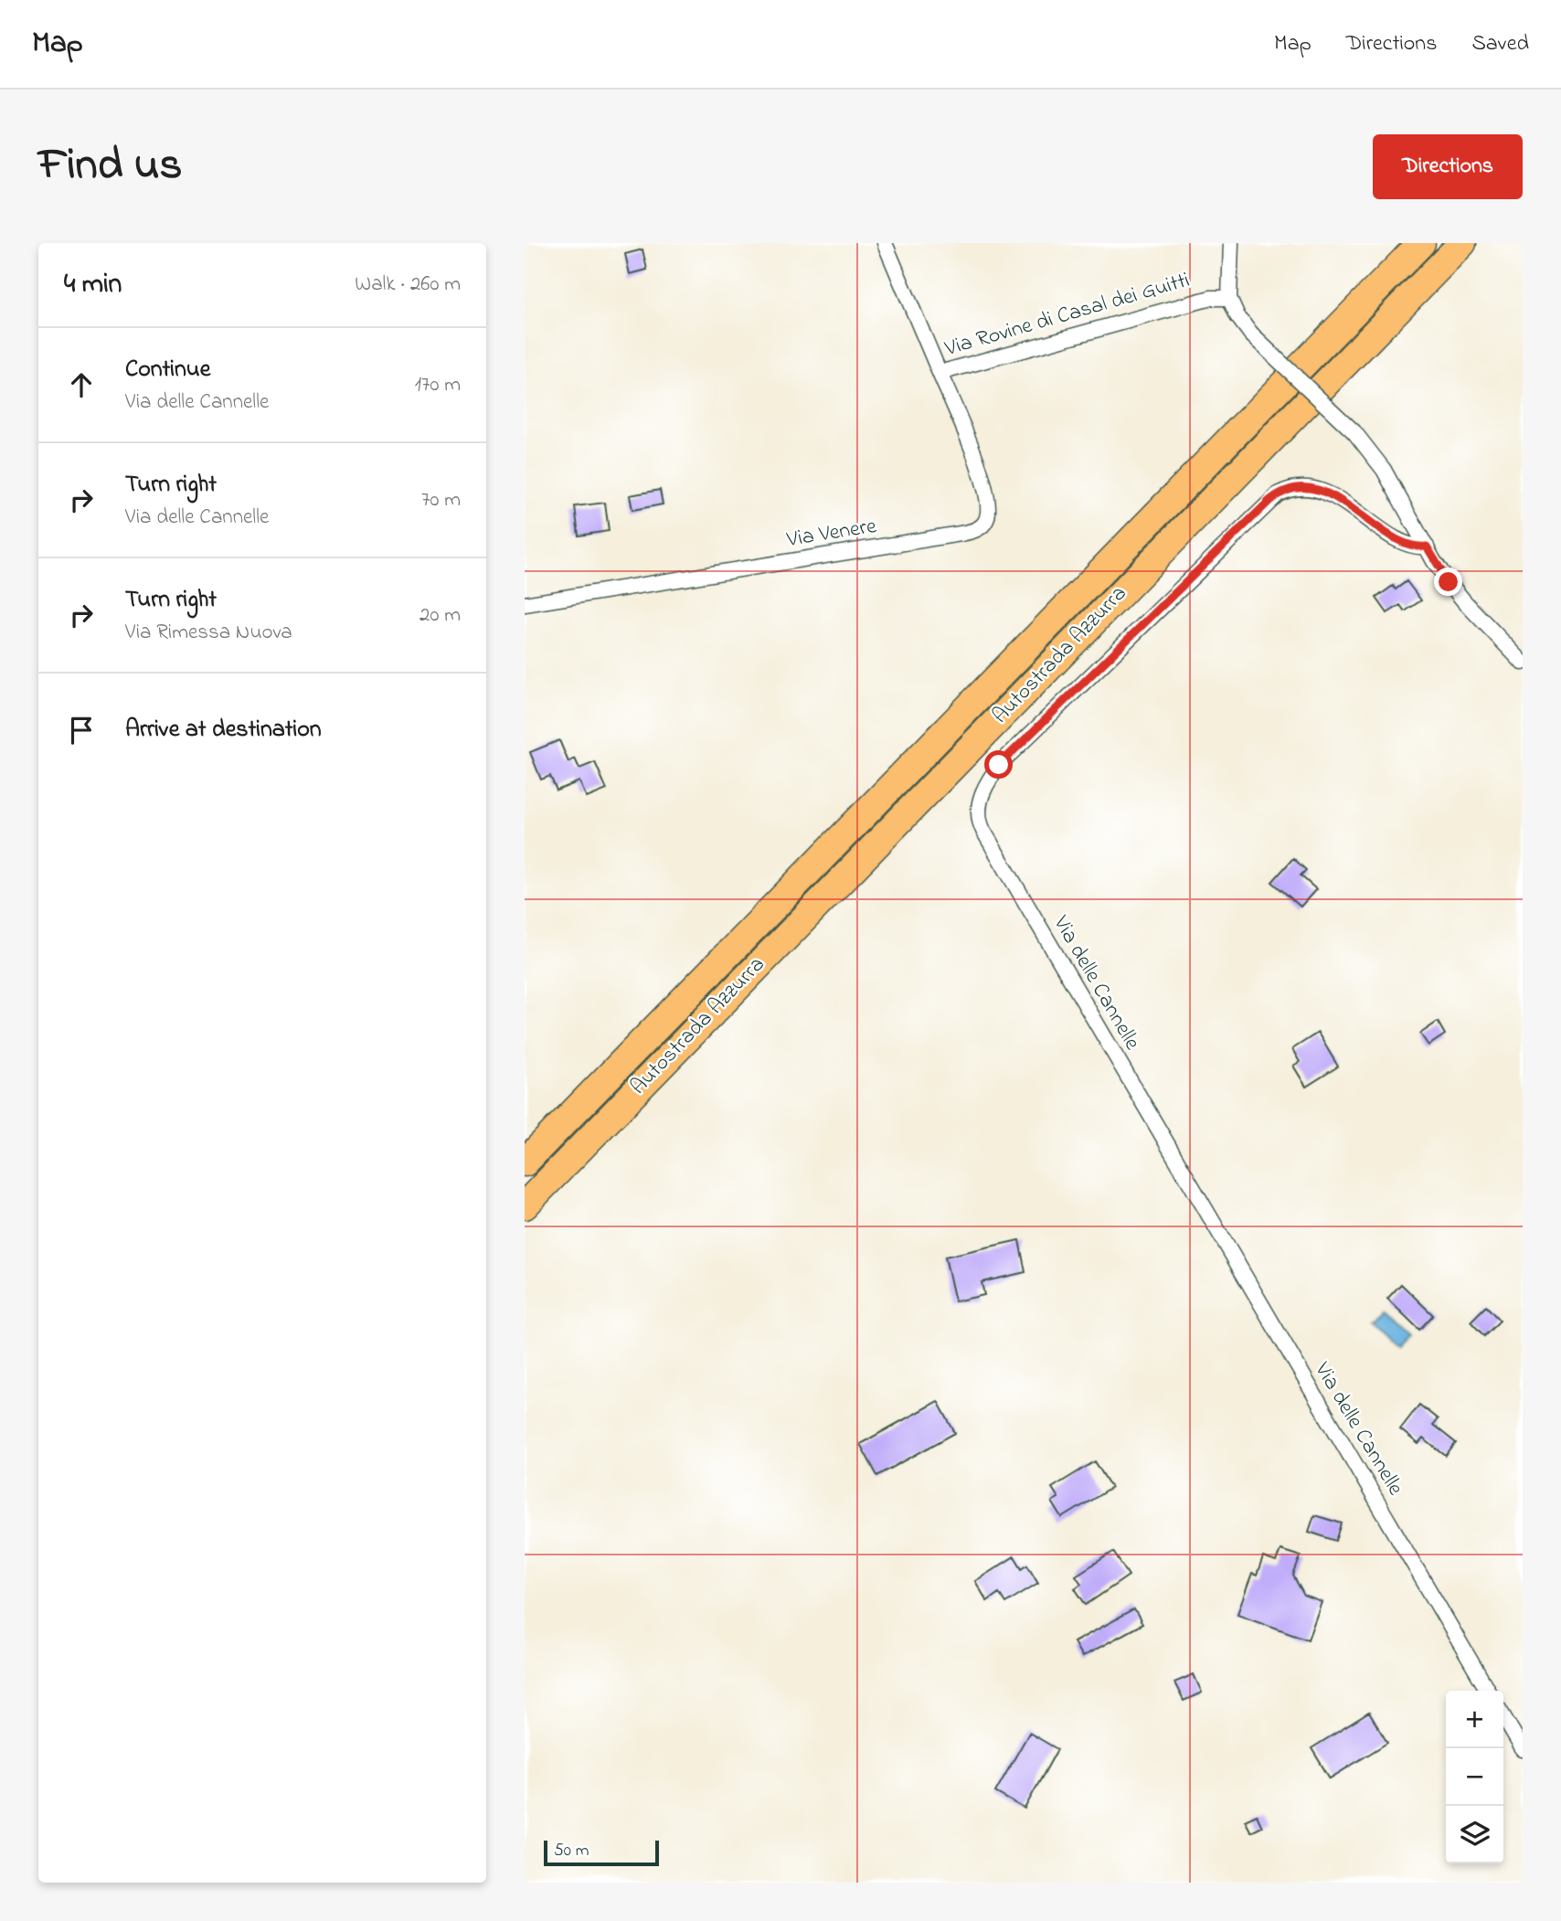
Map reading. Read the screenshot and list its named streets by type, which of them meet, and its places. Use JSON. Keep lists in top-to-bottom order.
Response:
{
  "streets": {
    "highway": ["Autostrada Azzurra"],
    "street": ["Via Rovine di Casal dei Guitti", "Via Venere", "Via delle Cannelle"]
  },
  "crossings": [
    ["Via Rovine di Casal dei Guitti", "Via Venere"]
  ],
  "scale_bar": "50 m",
  "page": {
    "header": "Map",
    "nav": ["Map", "Directions", "Saved"],
    "title": "Find us",
    "buttons": "Directions",
    "heading": ["4 min", "Walk · 260 m"],
    "list": [
      ["Continue", "Via delle Cannelle", "170 m"],
      ["Turn right", "Via delle Cannelle", "70 m"],
      ["Turn right", "Via Rimessa Nuova", "20 m"],
      "Arrive at destination"
    ],
    "map_buttons": ["+", "−"],
    "scale": "50 m"
  }
}
